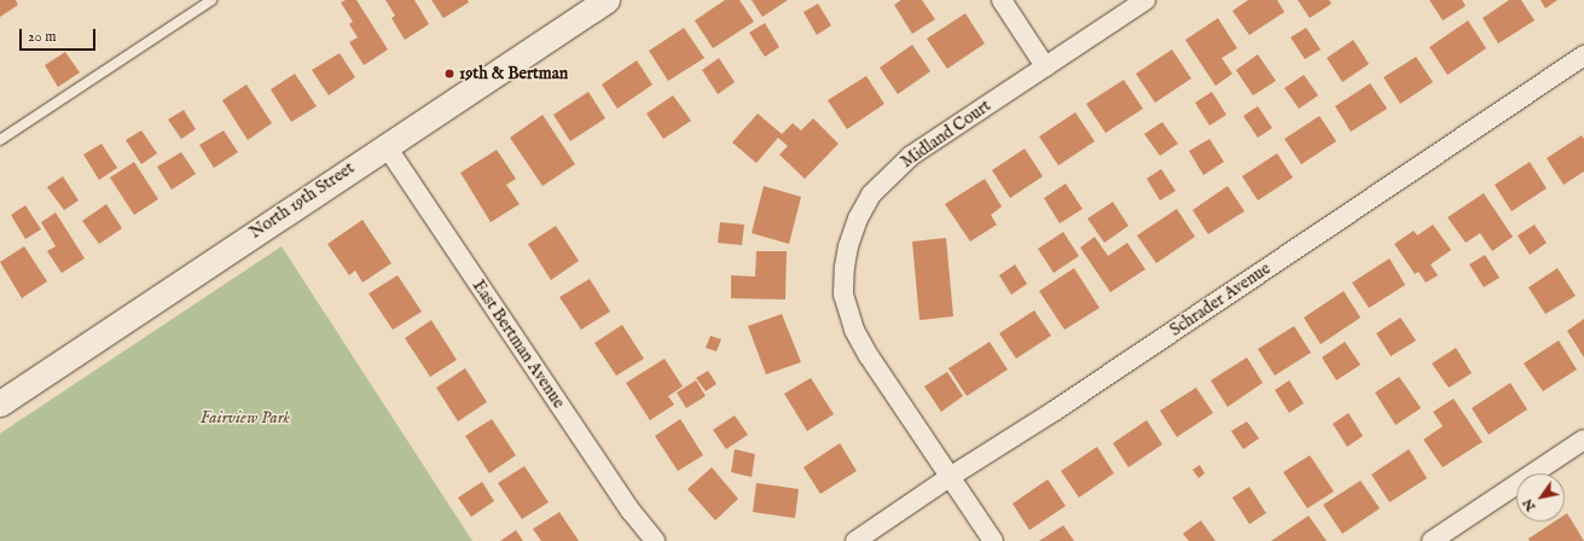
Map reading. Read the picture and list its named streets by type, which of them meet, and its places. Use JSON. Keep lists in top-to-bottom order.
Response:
{
  "streets": {
    "street": [
      "Midland Court",
      "North 19th Street",
      "Schrader Avenue",
      "East Bertman Avenue"
    ]
  },
  "crossings": [
    ["Midland Court", "Schrader Avenue"],
    ["North 19th Street", "East Bertman Avenue"]
  ],
  "parks": ["Fairview Park"],
  "places": ["19th & Bertman"],
  "scale_bar": "20 m",
  "north": "bottom left"
}
